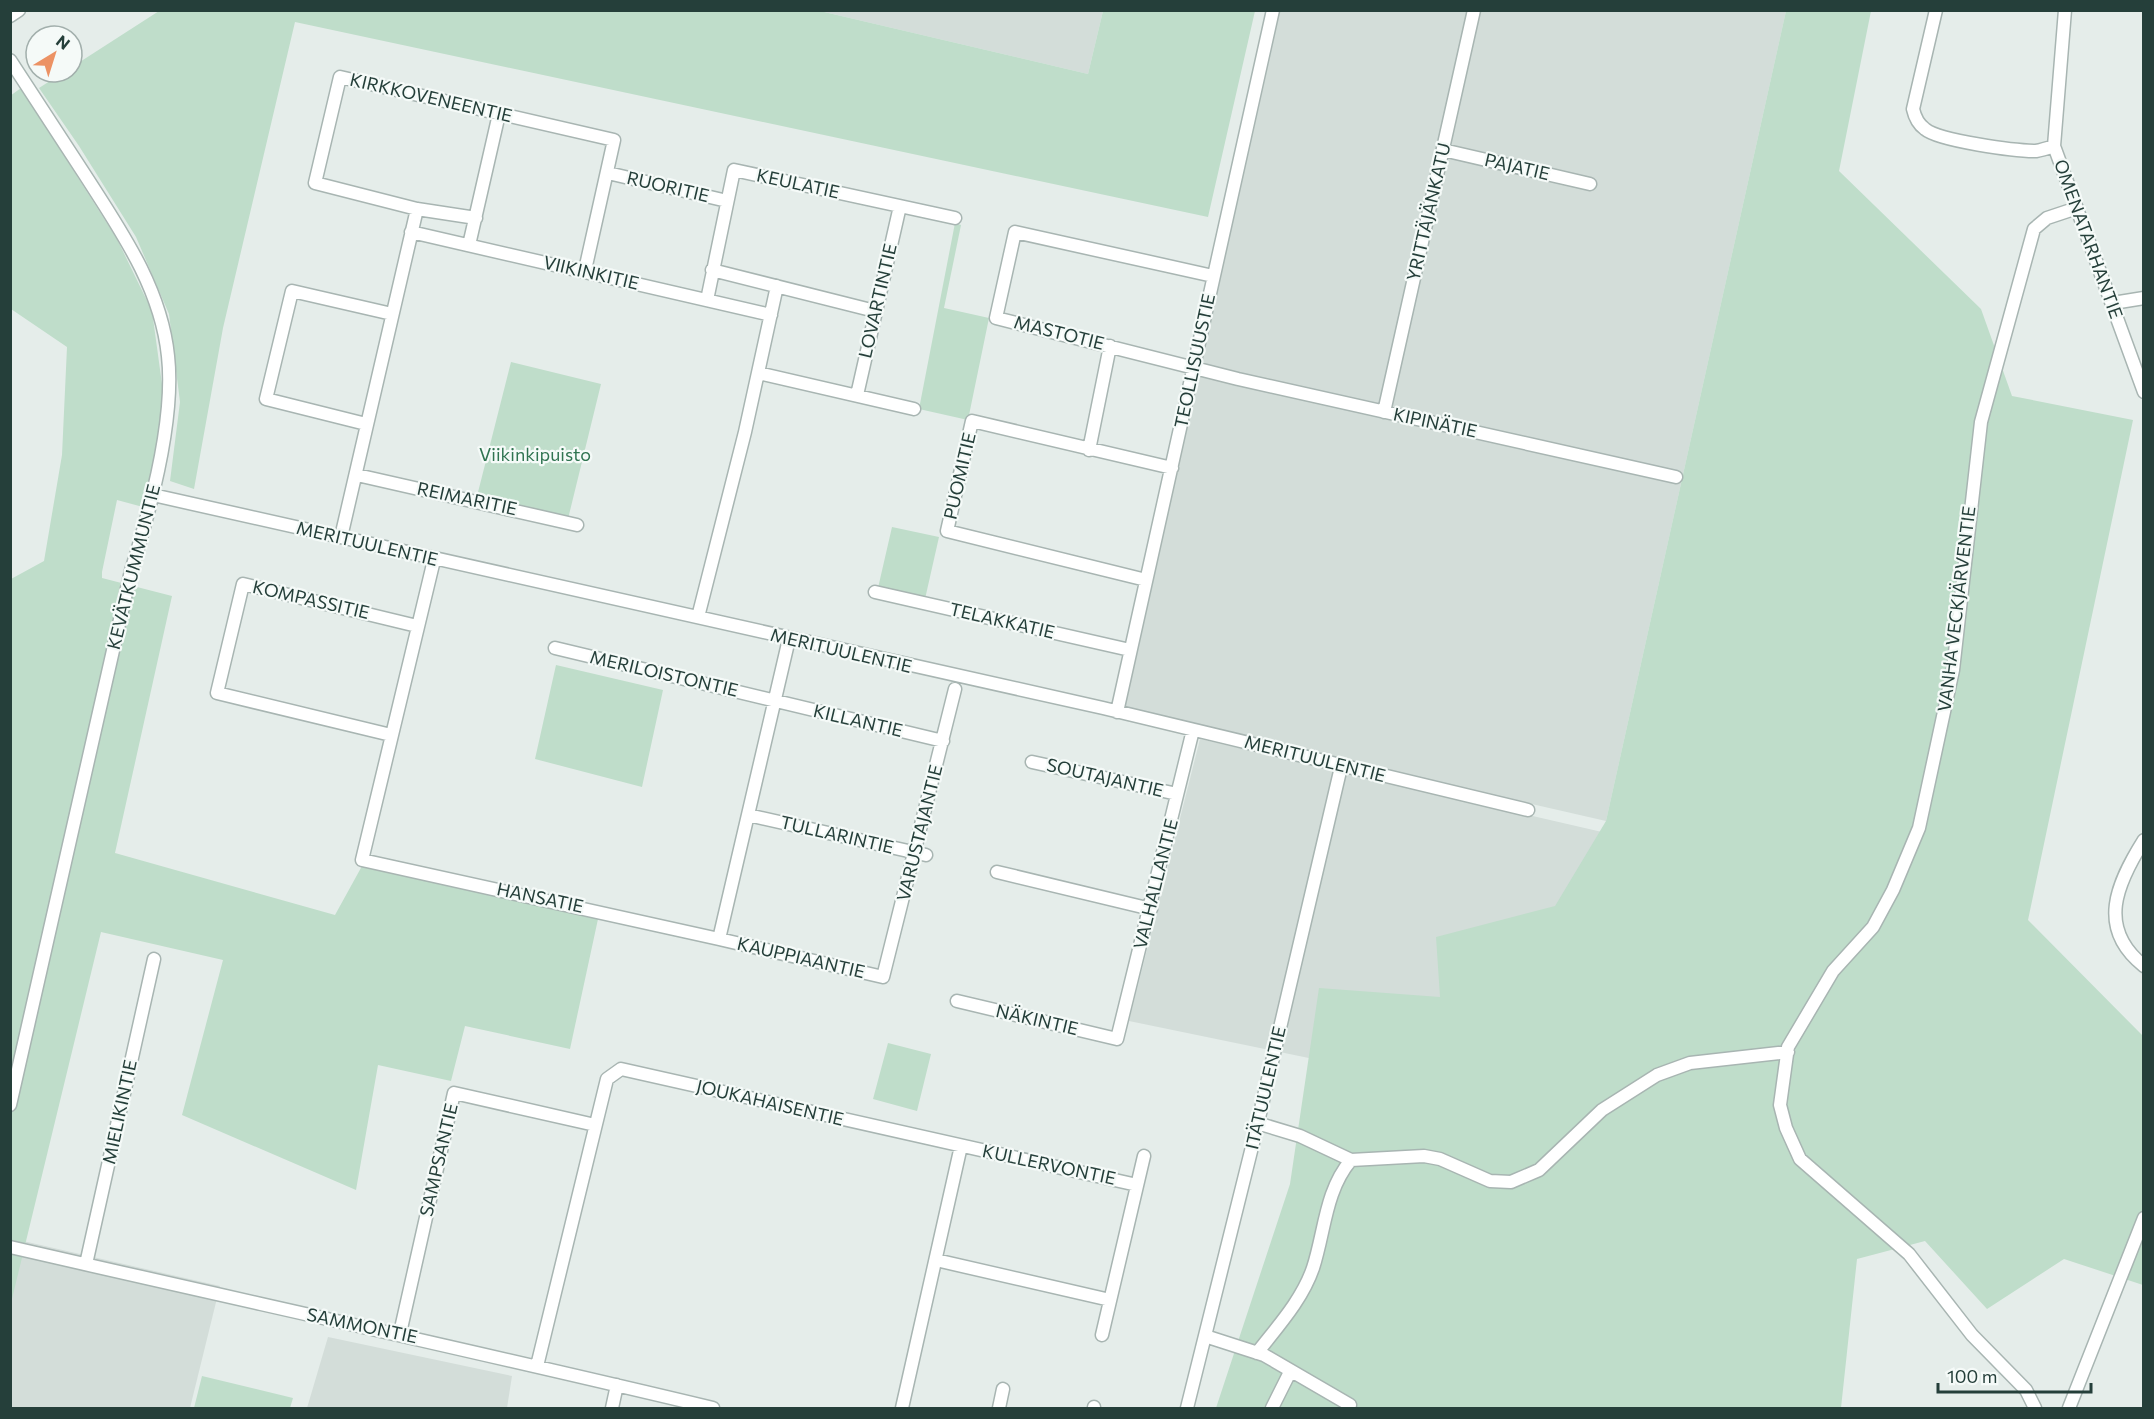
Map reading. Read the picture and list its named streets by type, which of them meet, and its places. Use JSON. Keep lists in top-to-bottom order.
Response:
{
  "streets": {
    "street": [
      "KIRKKOVENEENTIE",
      "PAJATIE",
      "KEULATIE",
      "RUORITIE",
      "YRITTÄJÄNKATU",
      "OMENATARHANTIE",
      "VIIKINKITIE",
      "LOVARTINTIE",
      "MASTOTIE",
      "TEOLLISUUSTIE",
      "KIPINÄTIE",
      "PUOMITIE",
      "REIMARITIE",
      "MERITUULENTIE",
      "KEVÄTKUMMUNTIE",
      "KOMPASSITIE",
      "VANHA VECKJÄRVENTIE",
      "TELAKKATIE",
      "MERILOISTONTIE",
      "KILLANTIE",
      "SOUTAJANTIE",
      "VARUSTAJANTIE",
      "TULLARINTIE",
      "VALHALLANTIE",
      "HANSATIE",
      "KAUPPIAANTIE",
      "NÄKINTIE",
      "ITÄTUULENTIE",
      "JOUKAHAISENTIE",
      "MIELIKINTIE",
      "SAMPSANTIE",
      "KULLERVONTIE",
      "SAMMONTIE"
    ]
  },
  "crossings": [
    ["KIRKKOVENEENTIE", "RUORITIE"],
    ["PAJATIE", "YRITTÄJÄNKATU"],
    ["KEULATIE", "RUORITIE"],
    ["KEULATIE", "VIIKINKITIE"],
    ["KEULATIE", "LOVARTINTIE"],
    ["YRITTÄJÄNKATU", "KIPINÄTIE"],
    ["OMENATARHANTIE", "VANHA VECKJÄRVENTIE"],
    ["MASTOTIE", "TEOLLISUUSTIE"],
    ["MASTOTIE", "KIPINÄTIE"],
    ["TEOLLISUUSTIE", "KIPINÄTIE"],
    ["TEOLLISUUSTIE", "PUOMITIE"],
    ["TEOLLISUUSTIE", "MERITUULENTIE"],
    ["TEOLLISUUSTIE", "TELAKKATIE"],
    ["MERITUULENTIE", "KEVÄTKUMMUNTIE"],
    ["MERITUULENTIE", "VALHALLANTIE"],
    ["MERITUULENTIE", "HANSATIE"],
    ["MERITUULENTIE", "ITÄTUULENTIE"],
    ["KOMPASSITIE", "HANSATIE"],
    ["MERILOISTONTIE", "KILLANTIE"],
    ["KILLANTIE", "VARUSTAJANTIE"],
    ["SOUTAJANTIE", "VALHALLANTIE"],
    ["VARUSTAJANTIE", "TULLARINTIE"],
    ["VARUSTAJANTIE", "KAUPPIAANTIE"],
    ["VALHALLANTIE", "NÄKINTIE"],
    ["HANSATIE", "KAUPPIAANTIE"],
    ["JOUKAHAISENTIE", "SAMPSANTIE"],
    ["JOUKAHAISENTIE", "KULLERVONTIE"],
    ["JOUKAHAISENTIE", "SAMMONTIE"],
    ["MIELIKINTIE", "SAMMONTIE"],
    ["SAMPSANTIE", "SAMMONTIE"]
  ],
  "parks": ["Viikinkipuisto"],
  "scale_bar": "100 m",
  "north": "top right"
}
